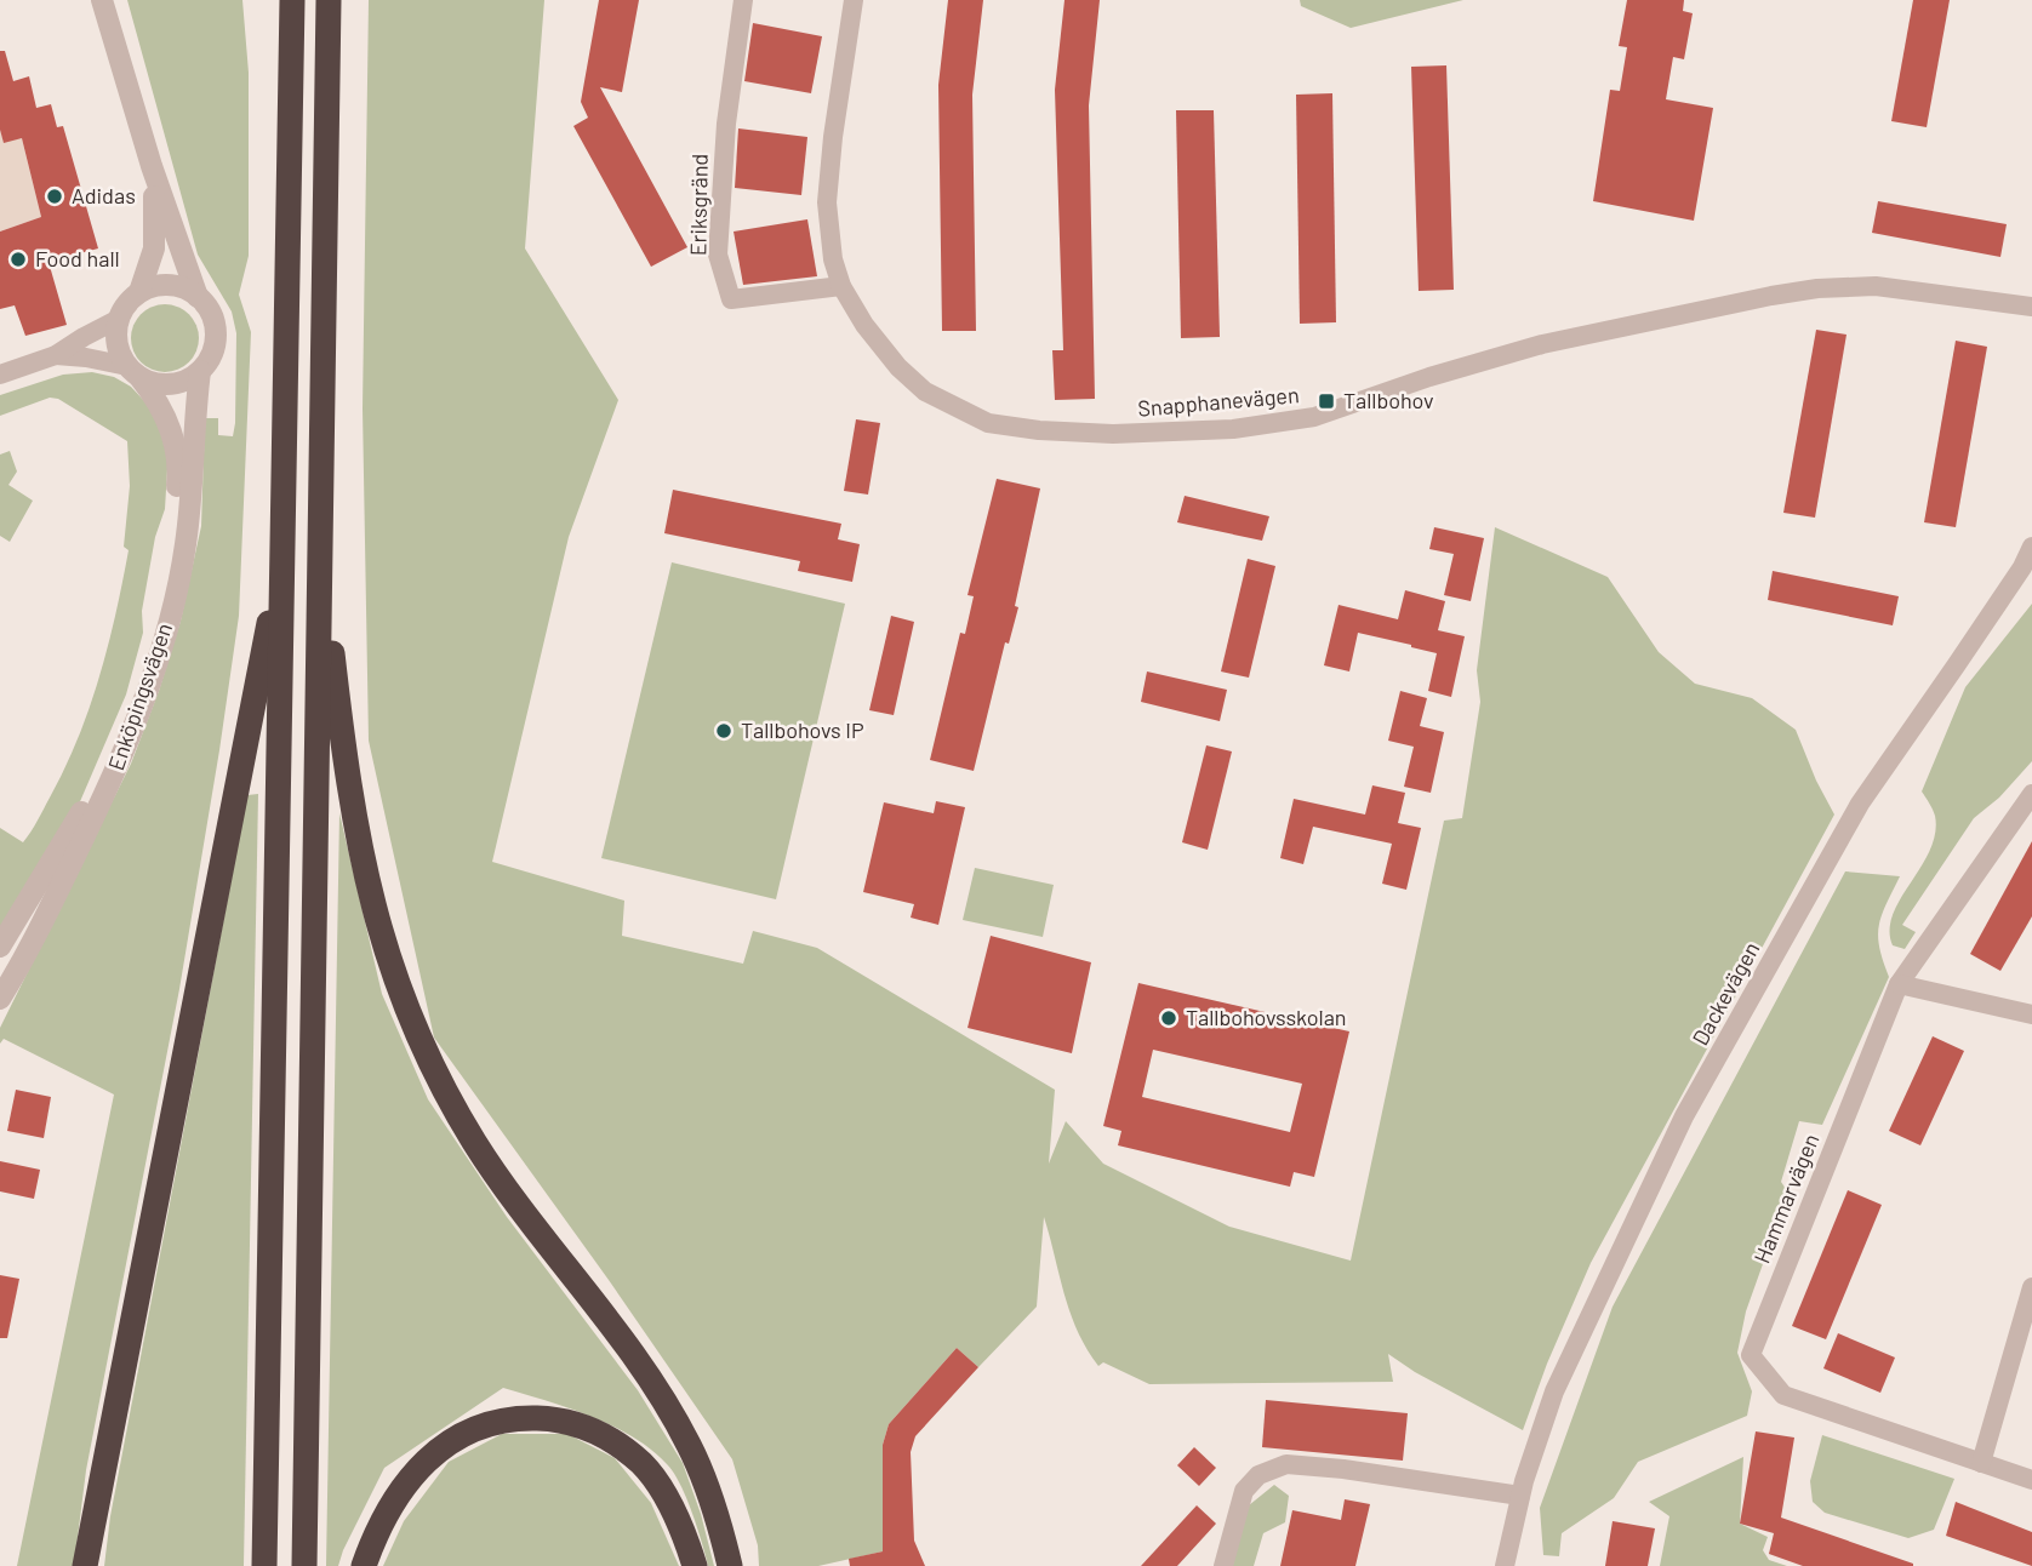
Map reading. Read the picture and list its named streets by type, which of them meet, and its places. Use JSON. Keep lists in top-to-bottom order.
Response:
{
  "streets": {
    "street": [
      "Eriksgränd",
      "Snapphanevägen",
      "Enköpingsvägen",
      "Dackevägen",
      "Hammarvägen"
    ]
  },
  "crossings": [
    ["Eriksgränd", "Snapphanevägen"]
  ],
  "places": {
    "other": [
      "Adidas",
      "Food hall",
      "Tallbohovs IP",
      "Tallbohovsskolan"
    ],
    "transit": ["Tallbohov"]
  }
}
